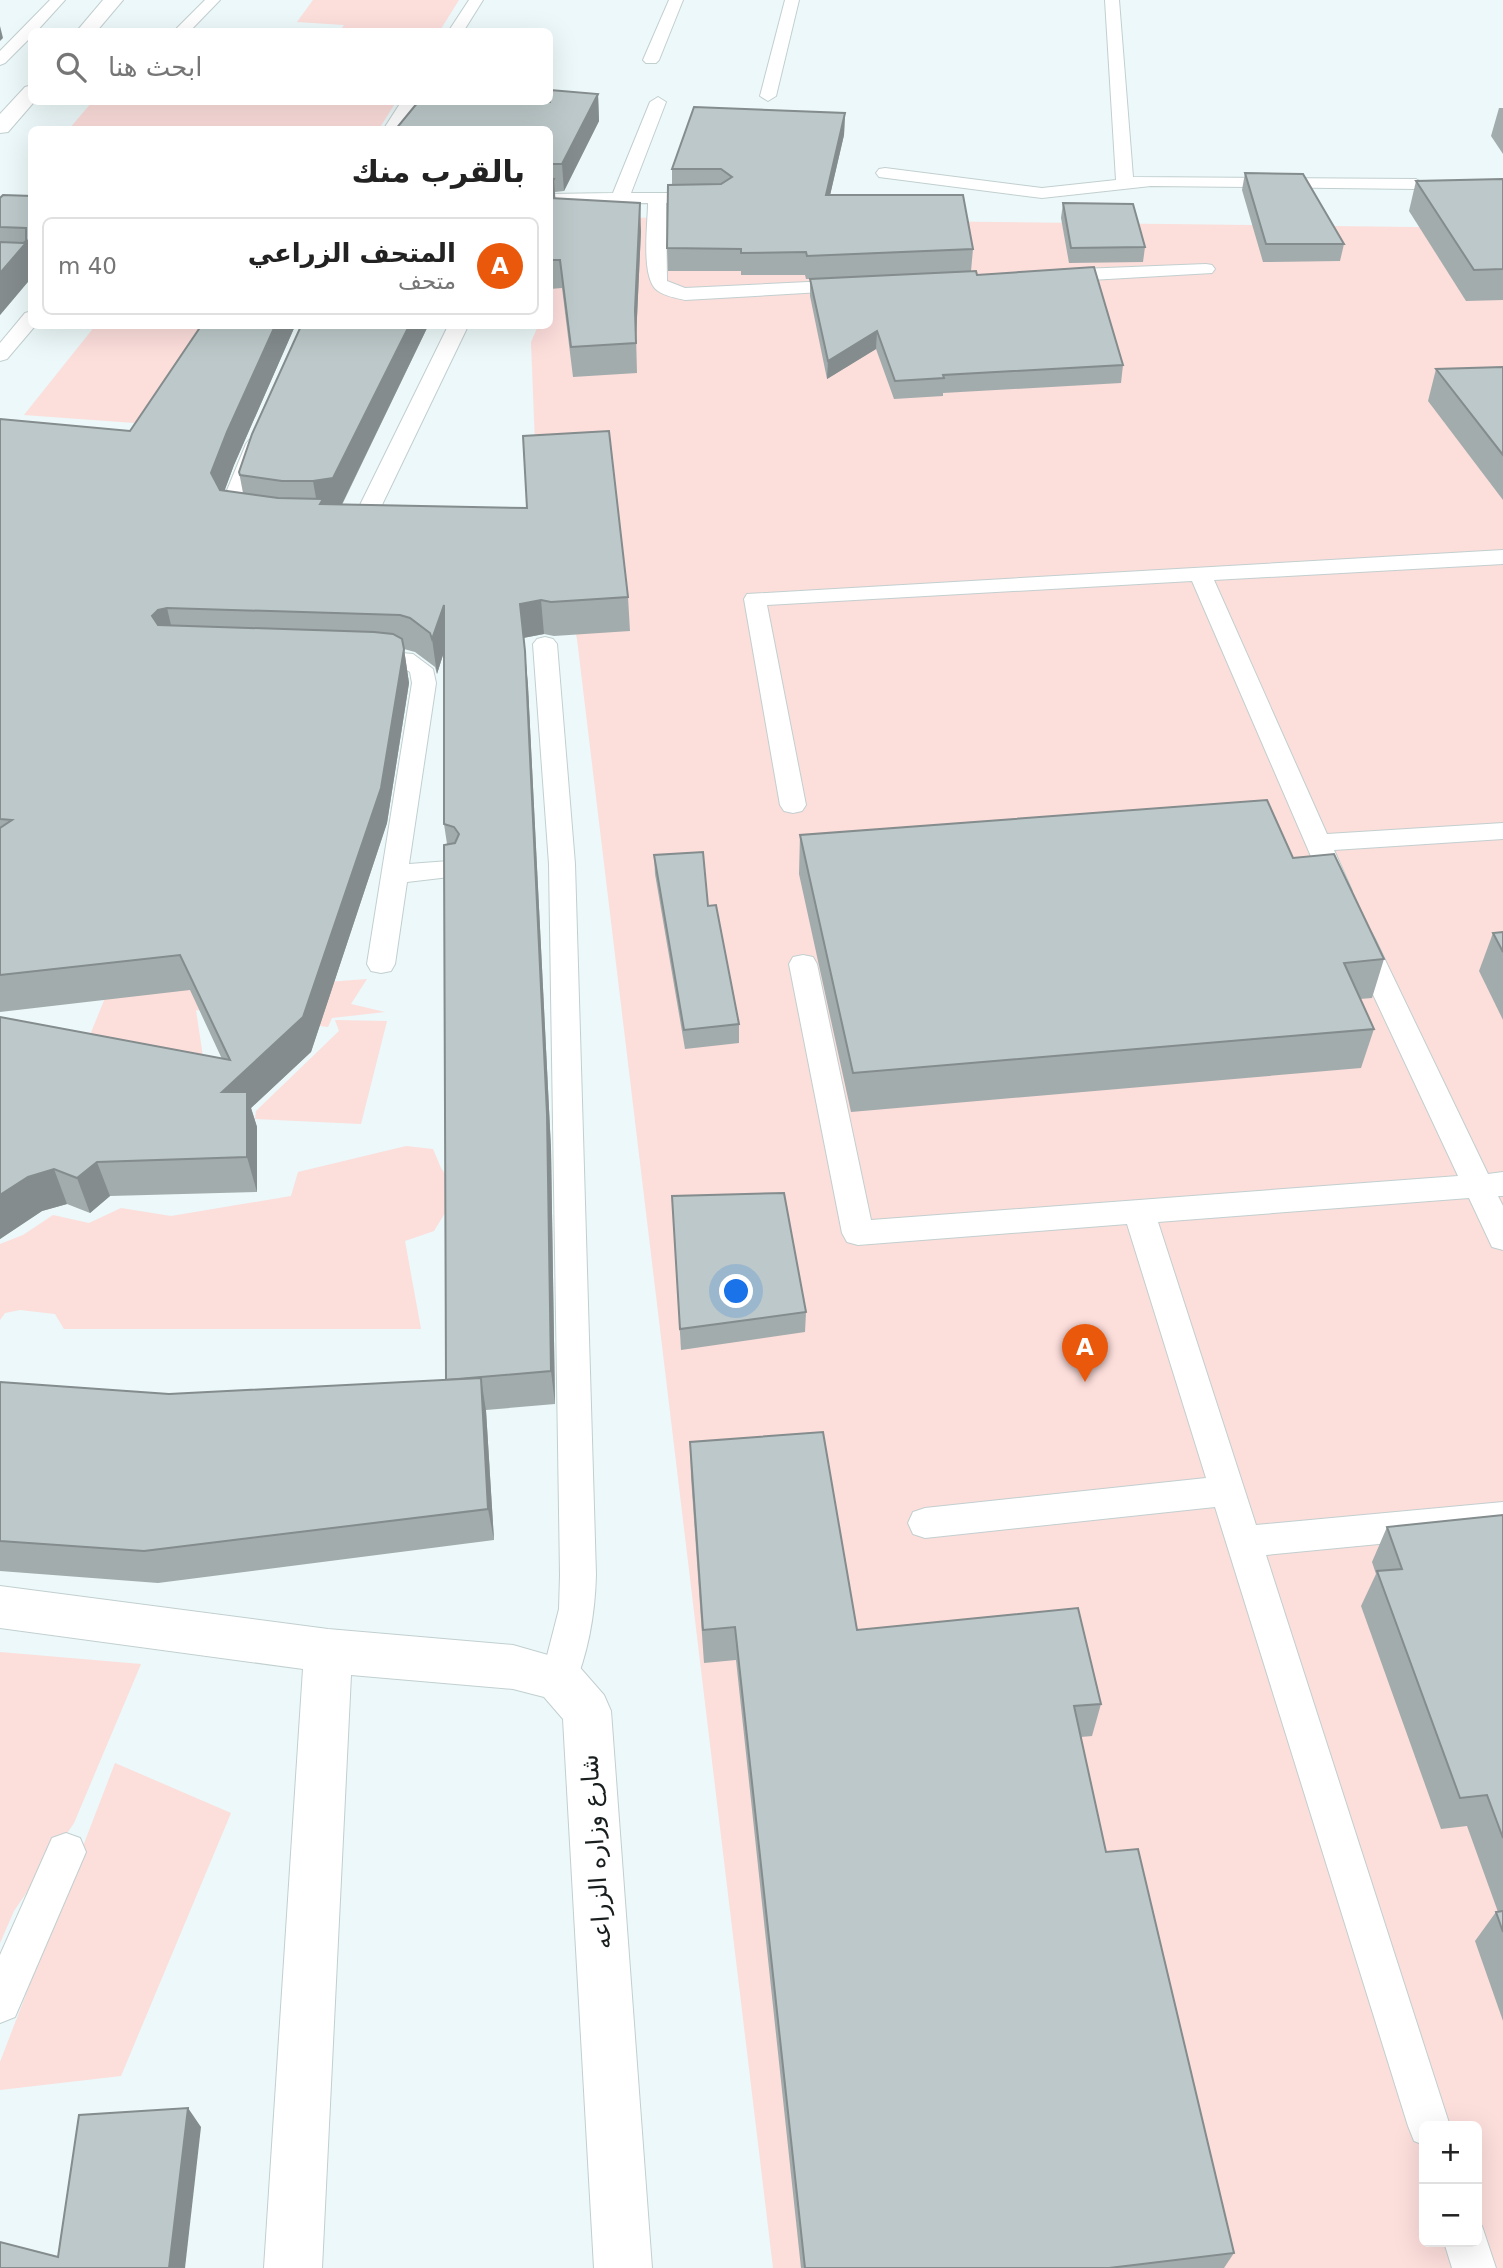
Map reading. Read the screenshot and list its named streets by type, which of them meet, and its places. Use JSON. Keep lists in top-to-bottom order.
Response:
{
  "streets": {
    "street": ["شارع وزاره الزراعه"]
  },
  "page": {
    "search": "ابحث هنا",
    "heading": "بالقرب منك",
    "list": [
      {
        "mark": "A",
        "name": "المتحف الزراعي",
        "note": "متحف",
        "value": "40 m"
      }
    ],
    "pins": "A",
    "map_buttons": ["+", "−"]
  }
}
